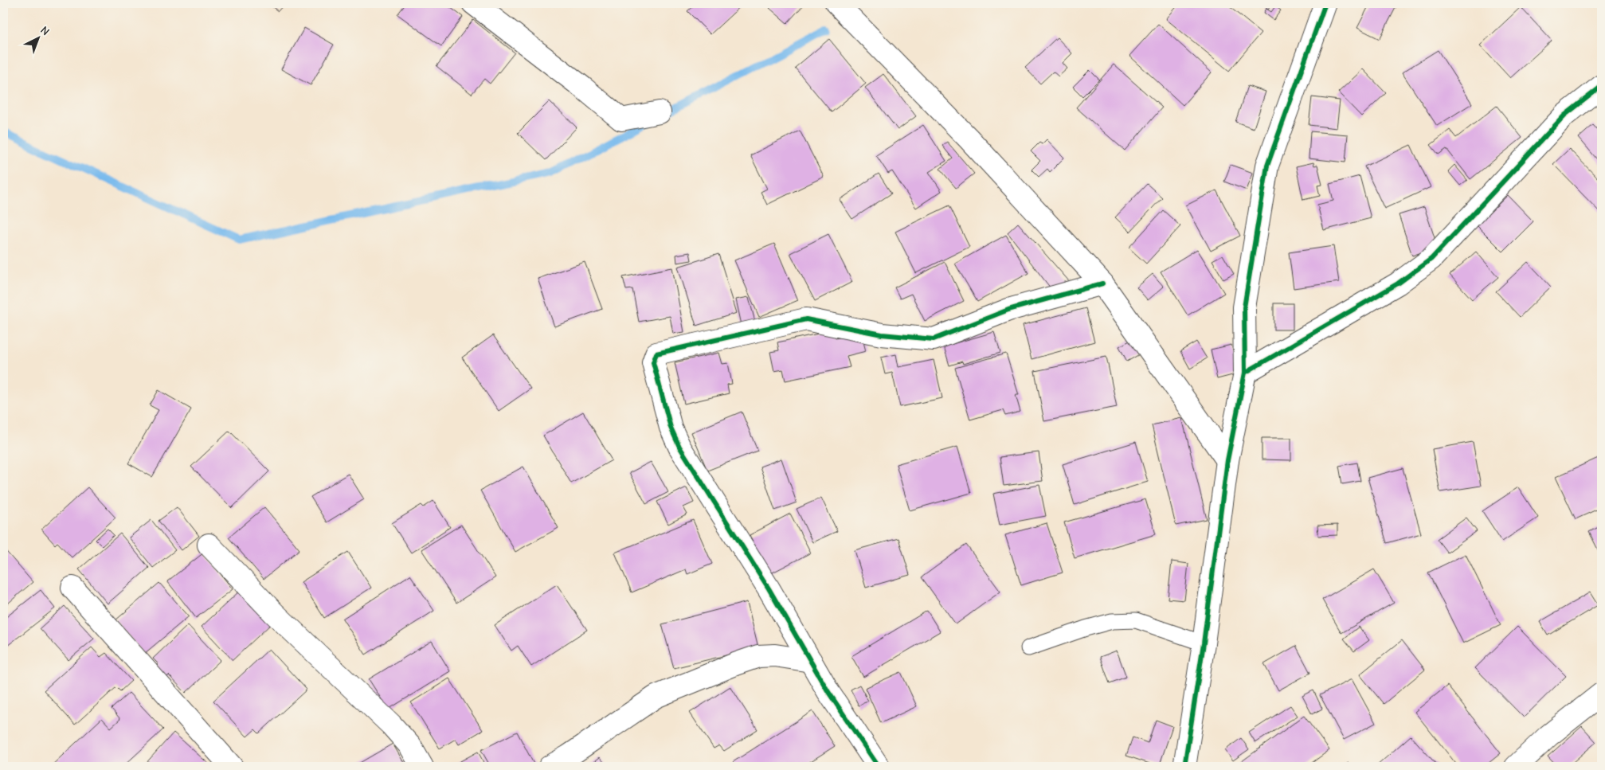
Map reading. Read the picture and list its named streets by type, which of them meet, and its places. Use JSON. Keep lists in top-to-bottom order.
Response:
{
  "north": "top right"
}
